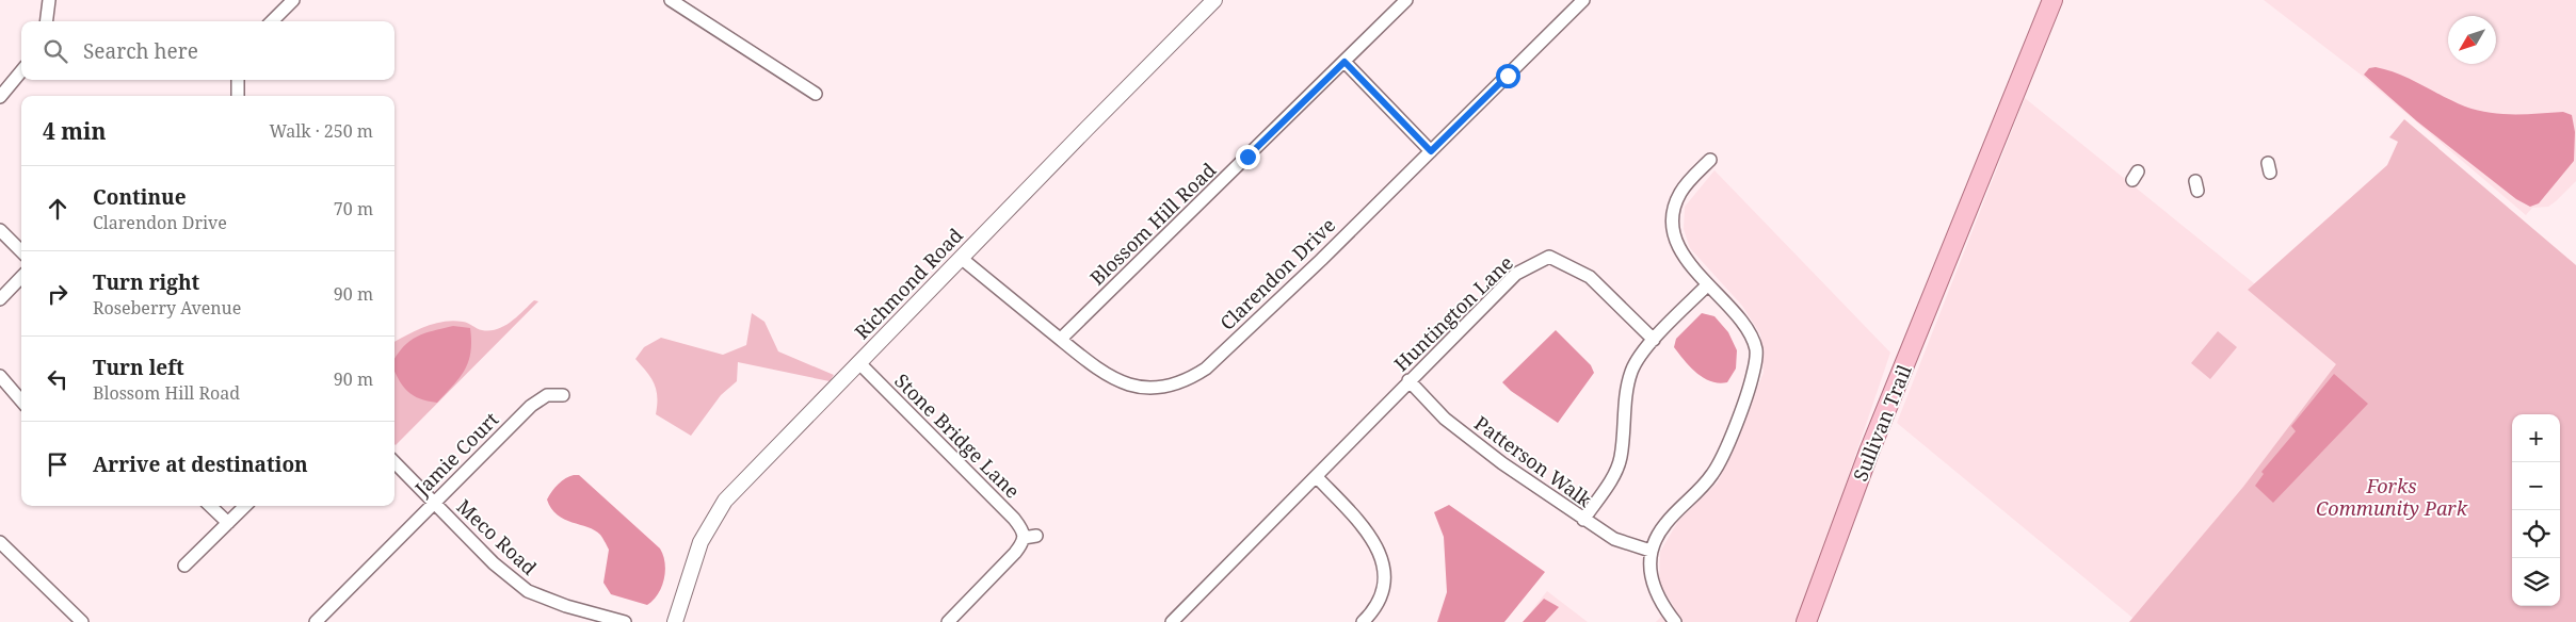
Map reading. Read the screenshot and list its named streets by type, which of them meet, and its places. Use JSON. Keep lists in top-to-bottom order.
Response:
{
  "streets": {
    "main road": ["Sullivan Trail"],
    "street": [
      "Blossom Hill Road",
      "Clarendon Drive",
      "Richmond Road",
      "Huntington Lane",
      "Stone Bridge Lane",
      "Jamie Court",
      "Patterson Walk",
      "Meco Road"
    ]
  },
  "crossings": [
    ["Blossom Hill Road", "Clarendon Drive"],
    ["Clarendon Drive", "Richmond Road"],
    ["Richmond Road", "Stone Bridge Lane"],
    ["Huntington Lane", "Patterson Walk"],
    ["Jamie Court", "Meco Road"]
  ],
  "parks": ["Forks Community Park"],
  "north": "bottom left",
  "page": {
    "search": "Search here",
    "heading": ["4 min", "Walk · 250 m"],
    "list": [
      ["Continue", "Clarendon Drive", "70 m"],
      ["Turn right", "Roseberry Avenue", "90 m"],
      ["Turn left", "Blossom Hill Road", "90 m"],
      "Arrive at destination"
    ],
    "map_buttons": ["+", "−"]
  }
}
